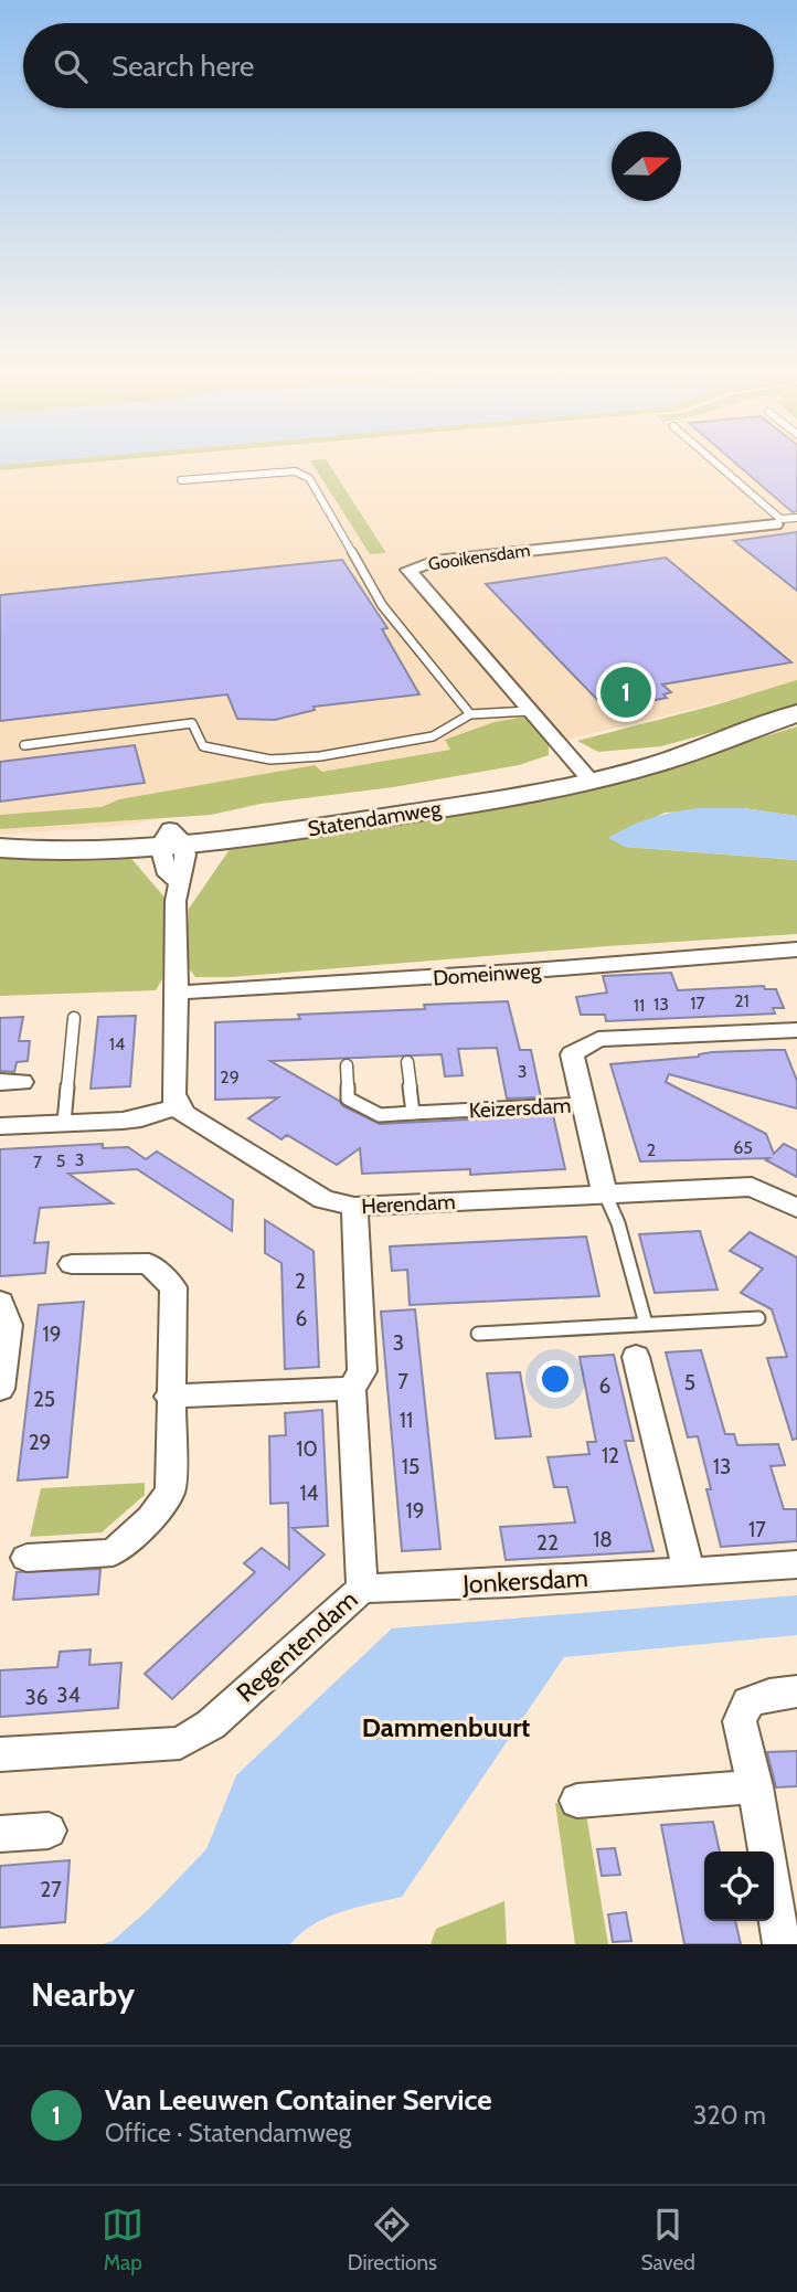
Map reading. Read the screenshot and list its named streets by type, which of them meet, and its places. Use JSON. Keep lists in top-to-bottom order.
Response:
{
  "streets": {
    "main road": ["Statendamweg"],
    "street": [
      "Gooikensdam",
      "Domeinweg",
      "Keizersdam",
      "Herendam",
      "Jonkersdam",
      "Regentendam"
    ]
  },
  "crossings": [
    ["Gooikensdam", "Statendamweg"],
    ["Herendam", "Regentendam"],
    ["Jonkersdam", "Regentendam"]
  ],
  "districts": ["Dammenbuurt"],
  "house_numbers": [
    "21",
    "17",
    "13",
    "11",
    "14",
    "3",
    "29",
    "65",
    "2",
    "3",
    "5",
    "7",
    "2",
    "6",
    "19",
    "3",
    "7",
    "5",
    "6",
    "25",
    "11",
    "29",
    "10",
    "12",
    "15",
    "13",
    "14",
    "19",
    "17",
    "18",
    "22",
    "34",
    "36",
    "27"
  ],
  "north": "right",
  "page": {
    "search": "Search here",
    "pins": "1",
    "heading": "Nearby",
    "list": [
      {
        "mark": "1",
        "name": "Van Leeuwen Container Service",
        "note": "Office · Statendamweg",
        "value": "320 m"
      }
    ],
    "nav": ["Map", "Directions", "Saved"]
  }
}
